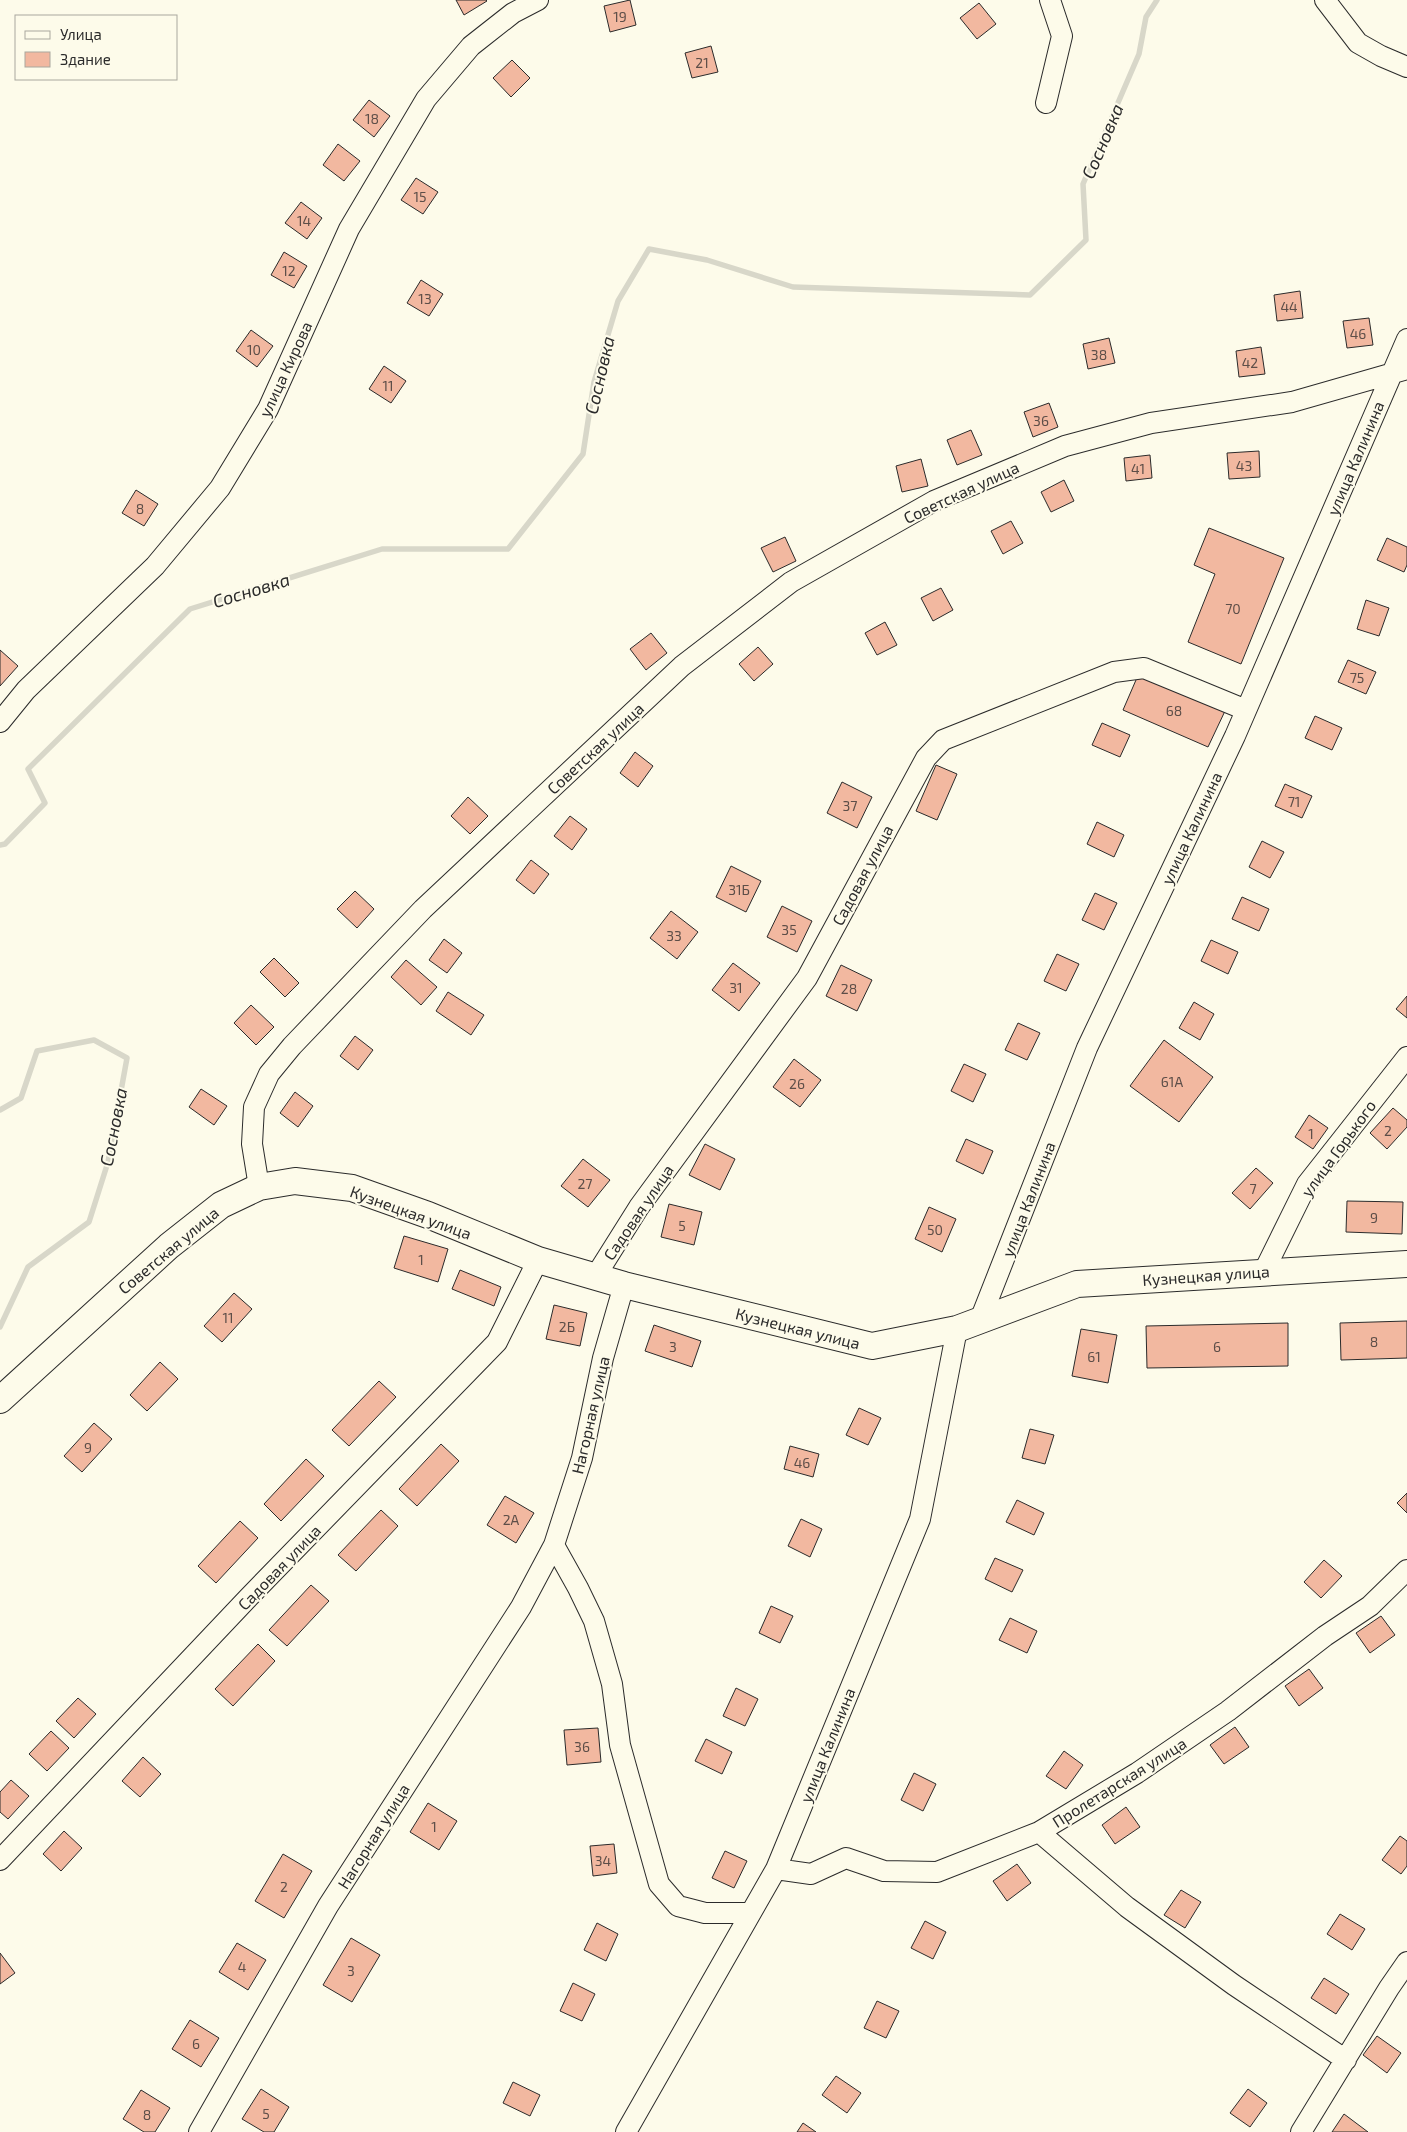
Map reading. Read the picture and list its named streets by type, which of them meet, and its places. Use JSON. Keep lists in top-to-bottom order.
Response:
{
  "streets": {
    "main road": ["Советская улица", "Кузнецкая улица"],
    "street": [
      "улица Кирова",
      "улица Калинина",
      "Садовая улица",
      "улица Горького",
      "Нагорная улица",
      "Пролетарская улица"
    ]
  },
  "crossings": [
    ["улица Калинина", "Советская улица"],
    ["улица Калинина", "Садовая улица"],
    ["улица Калинина", "Кузнецкая улица"],
    ["Советская улица", "Кузнецкая улица"],
    ["Садовая улица", "Кузнецкая улица"],
    ["улица Горького", "Кузнецкая улица"],
    ["Кузнецкая улица", "Нагорная улица"]
  ],
  "water": ["Сосновка"],
  "house_numbers": [
    "19",
    "21",
    "18",
    "15",
    "14",
    "12",
    "13",
    "44",
    "46",
    "10",
    "38",
    "42",
    "11",
    "36",
    "43",
    "41",
    "8",
    "70",
    "75",
    "68",
    "71",
    "37",
    "31Б",
    "35",
    "33",
    "31",
    "28",
    "61А",
    "26",
    "2",
    "1",
    "27",
    "7",
    "9",
    "5",
    "50",
    "1",
    "11",
    "2Б",
    "8",
    "3",
    "6",
    "61",
    "9",
    "46",
    "2А",
    "36",
    "1",
    "34",
    "2",
    "4",
    "3",
    "6",
    "5",
    "8"
  ],
  "legend": ["Улица", "Здание"]
}
